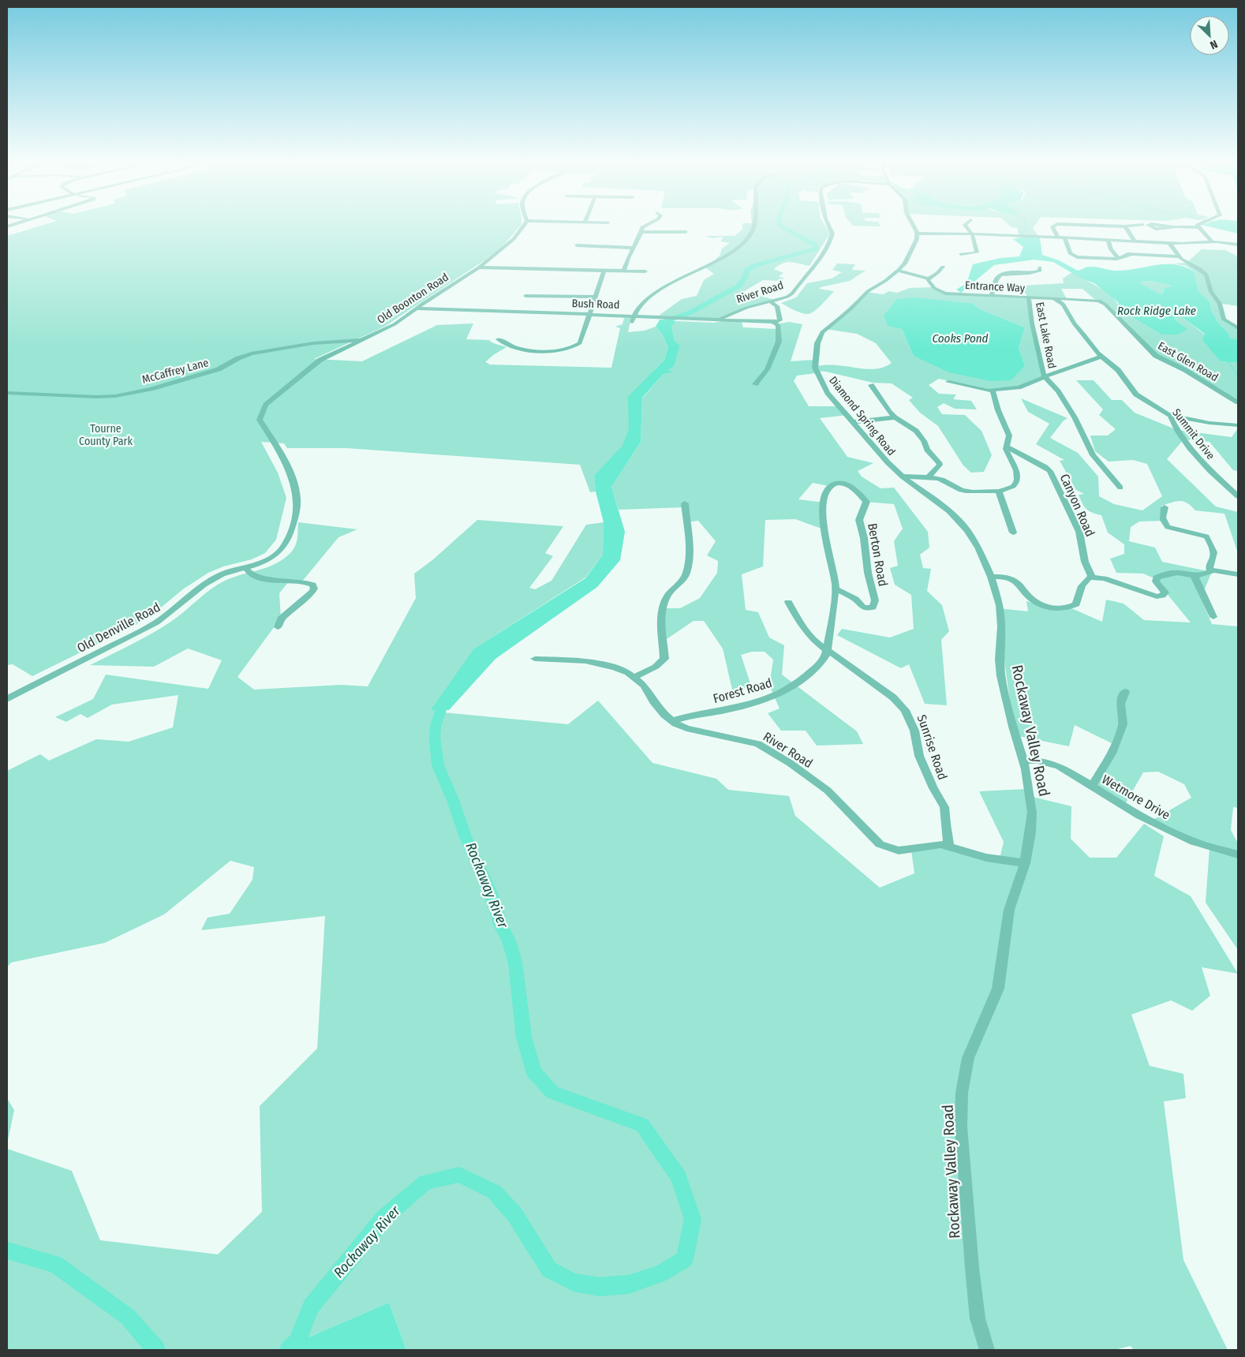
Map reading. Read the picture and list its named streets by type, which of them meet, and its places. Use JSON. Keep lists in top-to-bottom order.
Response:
{
  "streets": {
    "street": [
      "Entrance Way",
      "River Road",
      "Old Boonton Road",
      "Bush Road",
      "East Lake Road",
      "East Glen Road",
      "McCaffrey Lane",
      "Diamond Spring Road",
      "Summit Drive",
      "Canyon Road",
      "Berton Road",
      "Old Denville Road",
      "Forest Road",
      "Rockaway Valley Road",
      "Sunrise Road",
      "Wetmore Drive"
    ]
  },
  "crossings": [
    ["Entrance Way", "East Lake Road"],
    ["Entrance Way", "East Glen Road"],
    ["Entrance Way", "Diamond Spring Road"],
    ["Entrance Way", "Summit Drive"],
    ["River Road", "Bush Road"],
    ["River Road", "Forest Road"],
    ["River Road", "Rockaway Valley Road"],
    ["River Road", "Sunrise Road"],
    ["Old Boonton Road", "Bush Road"],
    ["Old Boonton Road", "McCaffrey Lane"],
    ["Old Boonton Road", "Old Denville Road"],
    ["Diamond Spring Road", "Rockaway Valley Road"],
    ["Forest Road", "Sunrise Road"],
    ["Rockaway Valley Road", "Wetmore Drive"]
  ],
  "water": ["Rock Ridge Lake", "Cooks Pond", "Rockaway River"],
  "parks": ["Tourne County Park"],
  "north": "bottom right"
}
